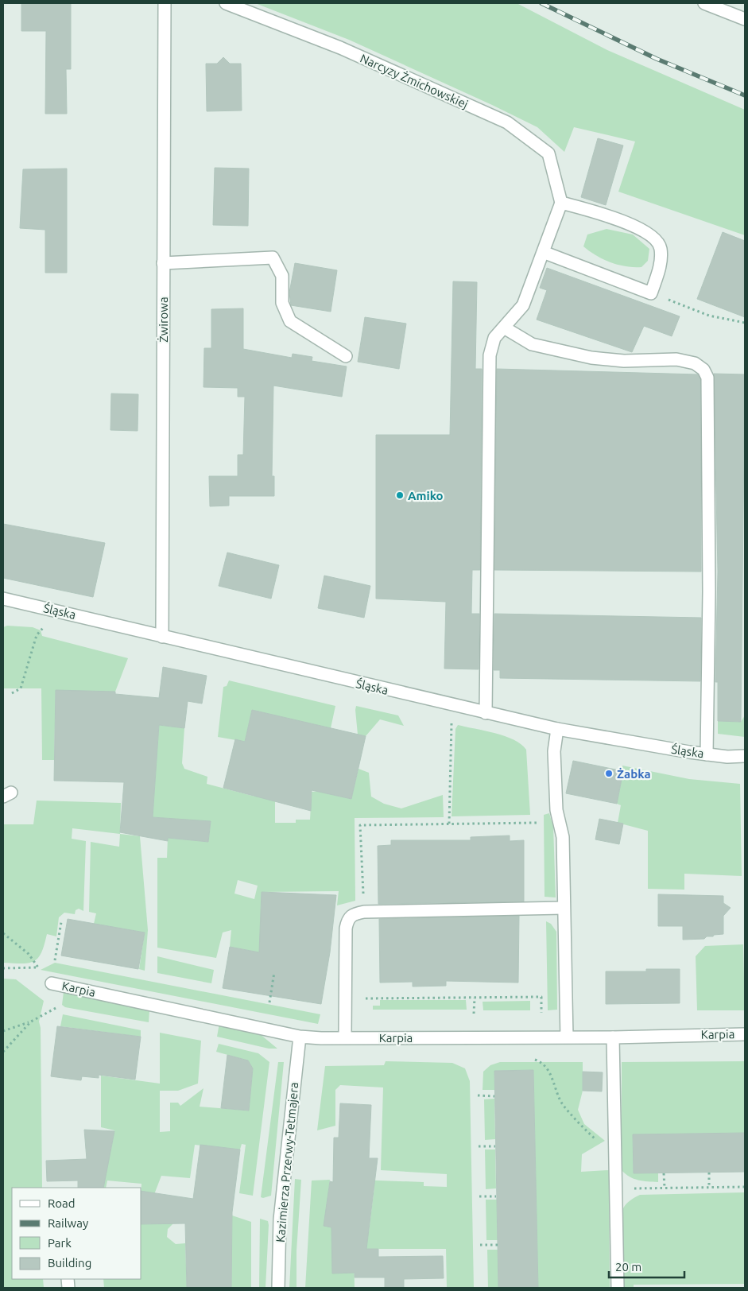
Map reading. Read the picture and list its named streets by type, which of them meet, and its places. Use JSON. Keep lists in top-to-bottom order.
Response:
{
  "streets": {
    "street": [
      "Narcyzy Żmichowskiej",
      "Żwirowa",
      "Śląska",
      "Karpia",
      "Kazimierza Przerwy-Tetmajera"
    ]
  },
  "crossings": [
    ["Żwirowa", "Śląska"],
    ["Karpia", "Kazimierza Przerwy-Tetmajera"]
  ],
  "places": ["Amiko", "Żabka"],
  "legend": [
    "Road",
    "Railway",
    "Park",
    "Building"
  ],
  "scale_bar": "20 m"
}
